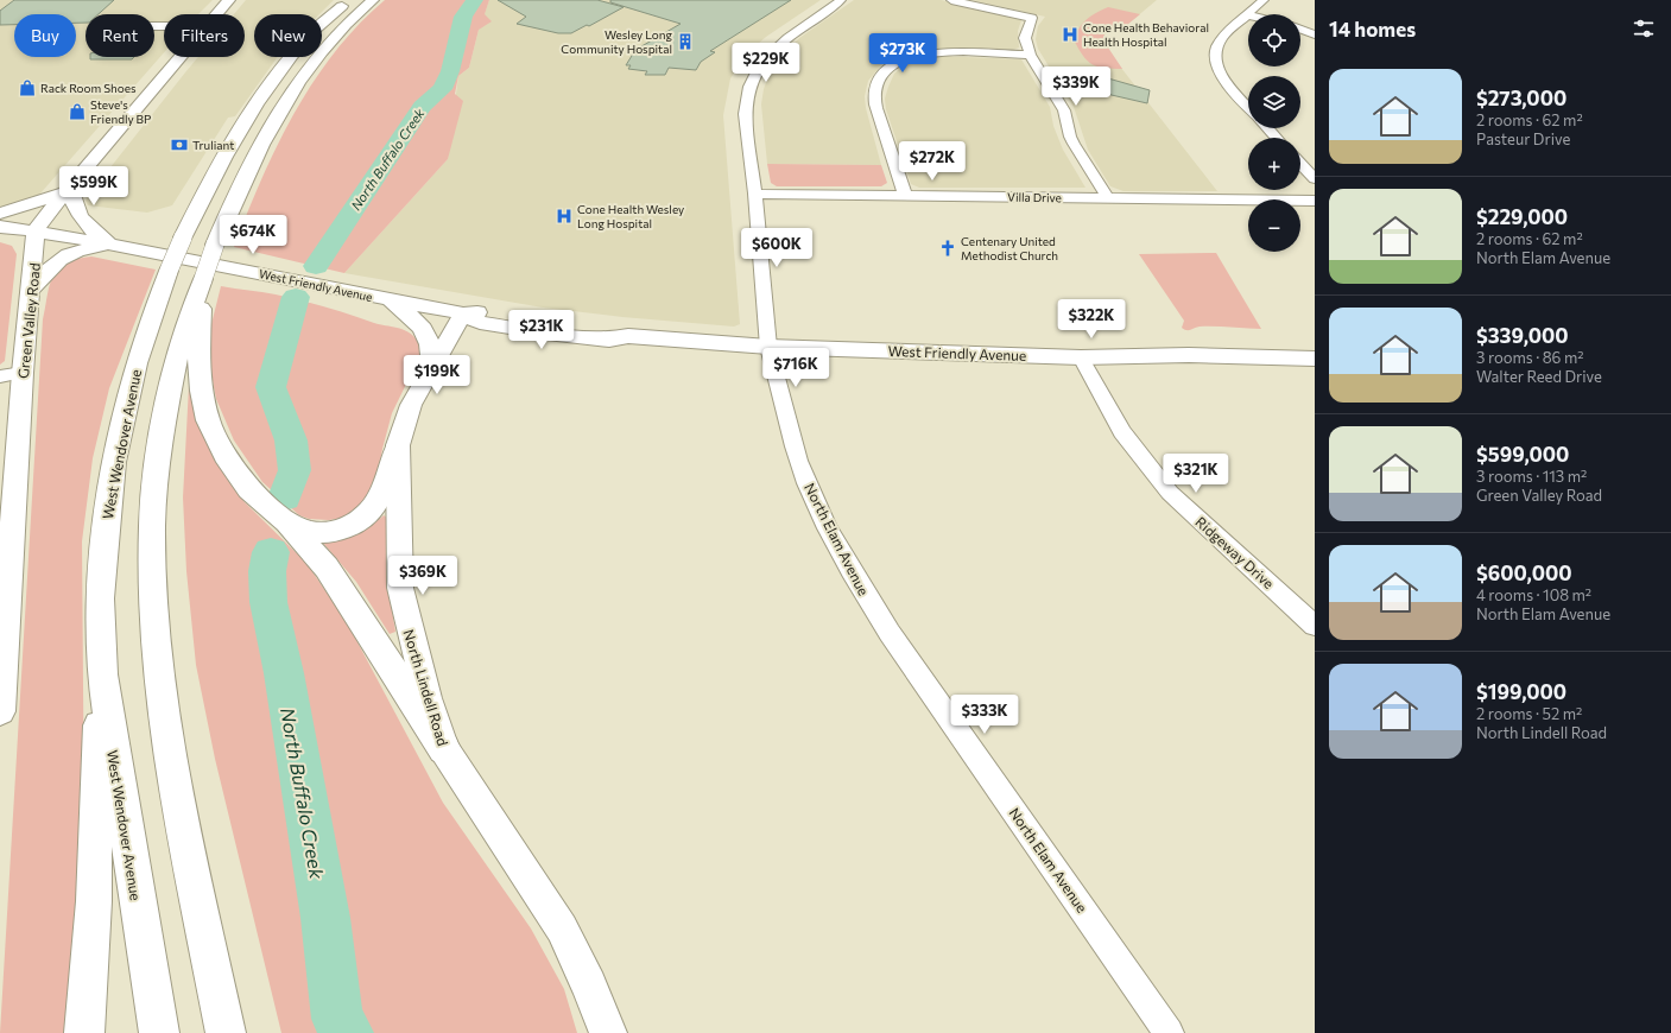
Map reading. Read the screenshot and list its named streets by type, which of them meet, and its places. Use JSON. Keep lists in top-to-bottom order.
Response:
{
  "streets": {
    "highway": ["West Wendover Avenue"],
    "main road": ["West Friendly Avenue", "Green Valley Road", "North Lindell Road"],
    "street": ["Villa Drive", "North Elam Avenue", "Ridgeway Drive"]
  },
  "crossings": [
    ["Villa Drive", "North Elam Avenue"],
    ["West Friendly Avenue", "Green Valley Road"],
    ["West Friendly Avenue", "North Elam Avenue"],
    ["West Friendly Avenue", "Ridgeway Drive"],
    ["West Friendly Avenue", "North Lindell Road"]
  ],
  "water": ["North Buffalo Creek"],
  "places": {
    "hospital": ["Cone Health Behavioral Health Hospital", "Cone Health Wesley Long Hospital"],
    "building": ["Wesley Long Community Hospital"],
    "shop": ["Rack Room Shoes", "Steve's Friendly BP"],
    "bank": ["Truliant"],
    "church": ["Centenary United Methodist Church"]
  },
  "page": {
    "heading": "14 homes",
    "map_buttons": ["+", "−"],
    "chip": [
      "Buy",
      "Rent",
      "Filters",
      "New"
    ],
    "price": [
      "$273K",
      "$229K",
      "$339K",
      "$272K",
      "$599K",
      "$674K",
      "$600K",
      "$322K",
      "$231K",
      "$716K",
      "$199K",
      "$321K",
      "$369K",
      "$333K"
    ],
    "list": [
      {
        "name": "$273,000",
        "note": "2 rooms · 62 m² · Pasteur Drive"
      },
      {
        "name": "$229,000",
        "note": "2 rooms · 62 m² · North Elam Avenue"
      },
      {
        "name": "$339,000",
        "note": "3 rooms · 86 m² · Walter Reed Drive"
      },
      {
        "name": "$599,000",
        "note": "3 rooms · 113 m² · Green Valley Road"
      },
      {
        "name": "$600,000",
        "note": "4 rooms · 108 m² · North Elam Avenue"
      },
      {
        "name": "$199,000",
        "note": "2 rooms · 52 m² · North Lindell Road"
      }
    ]
  }
}
